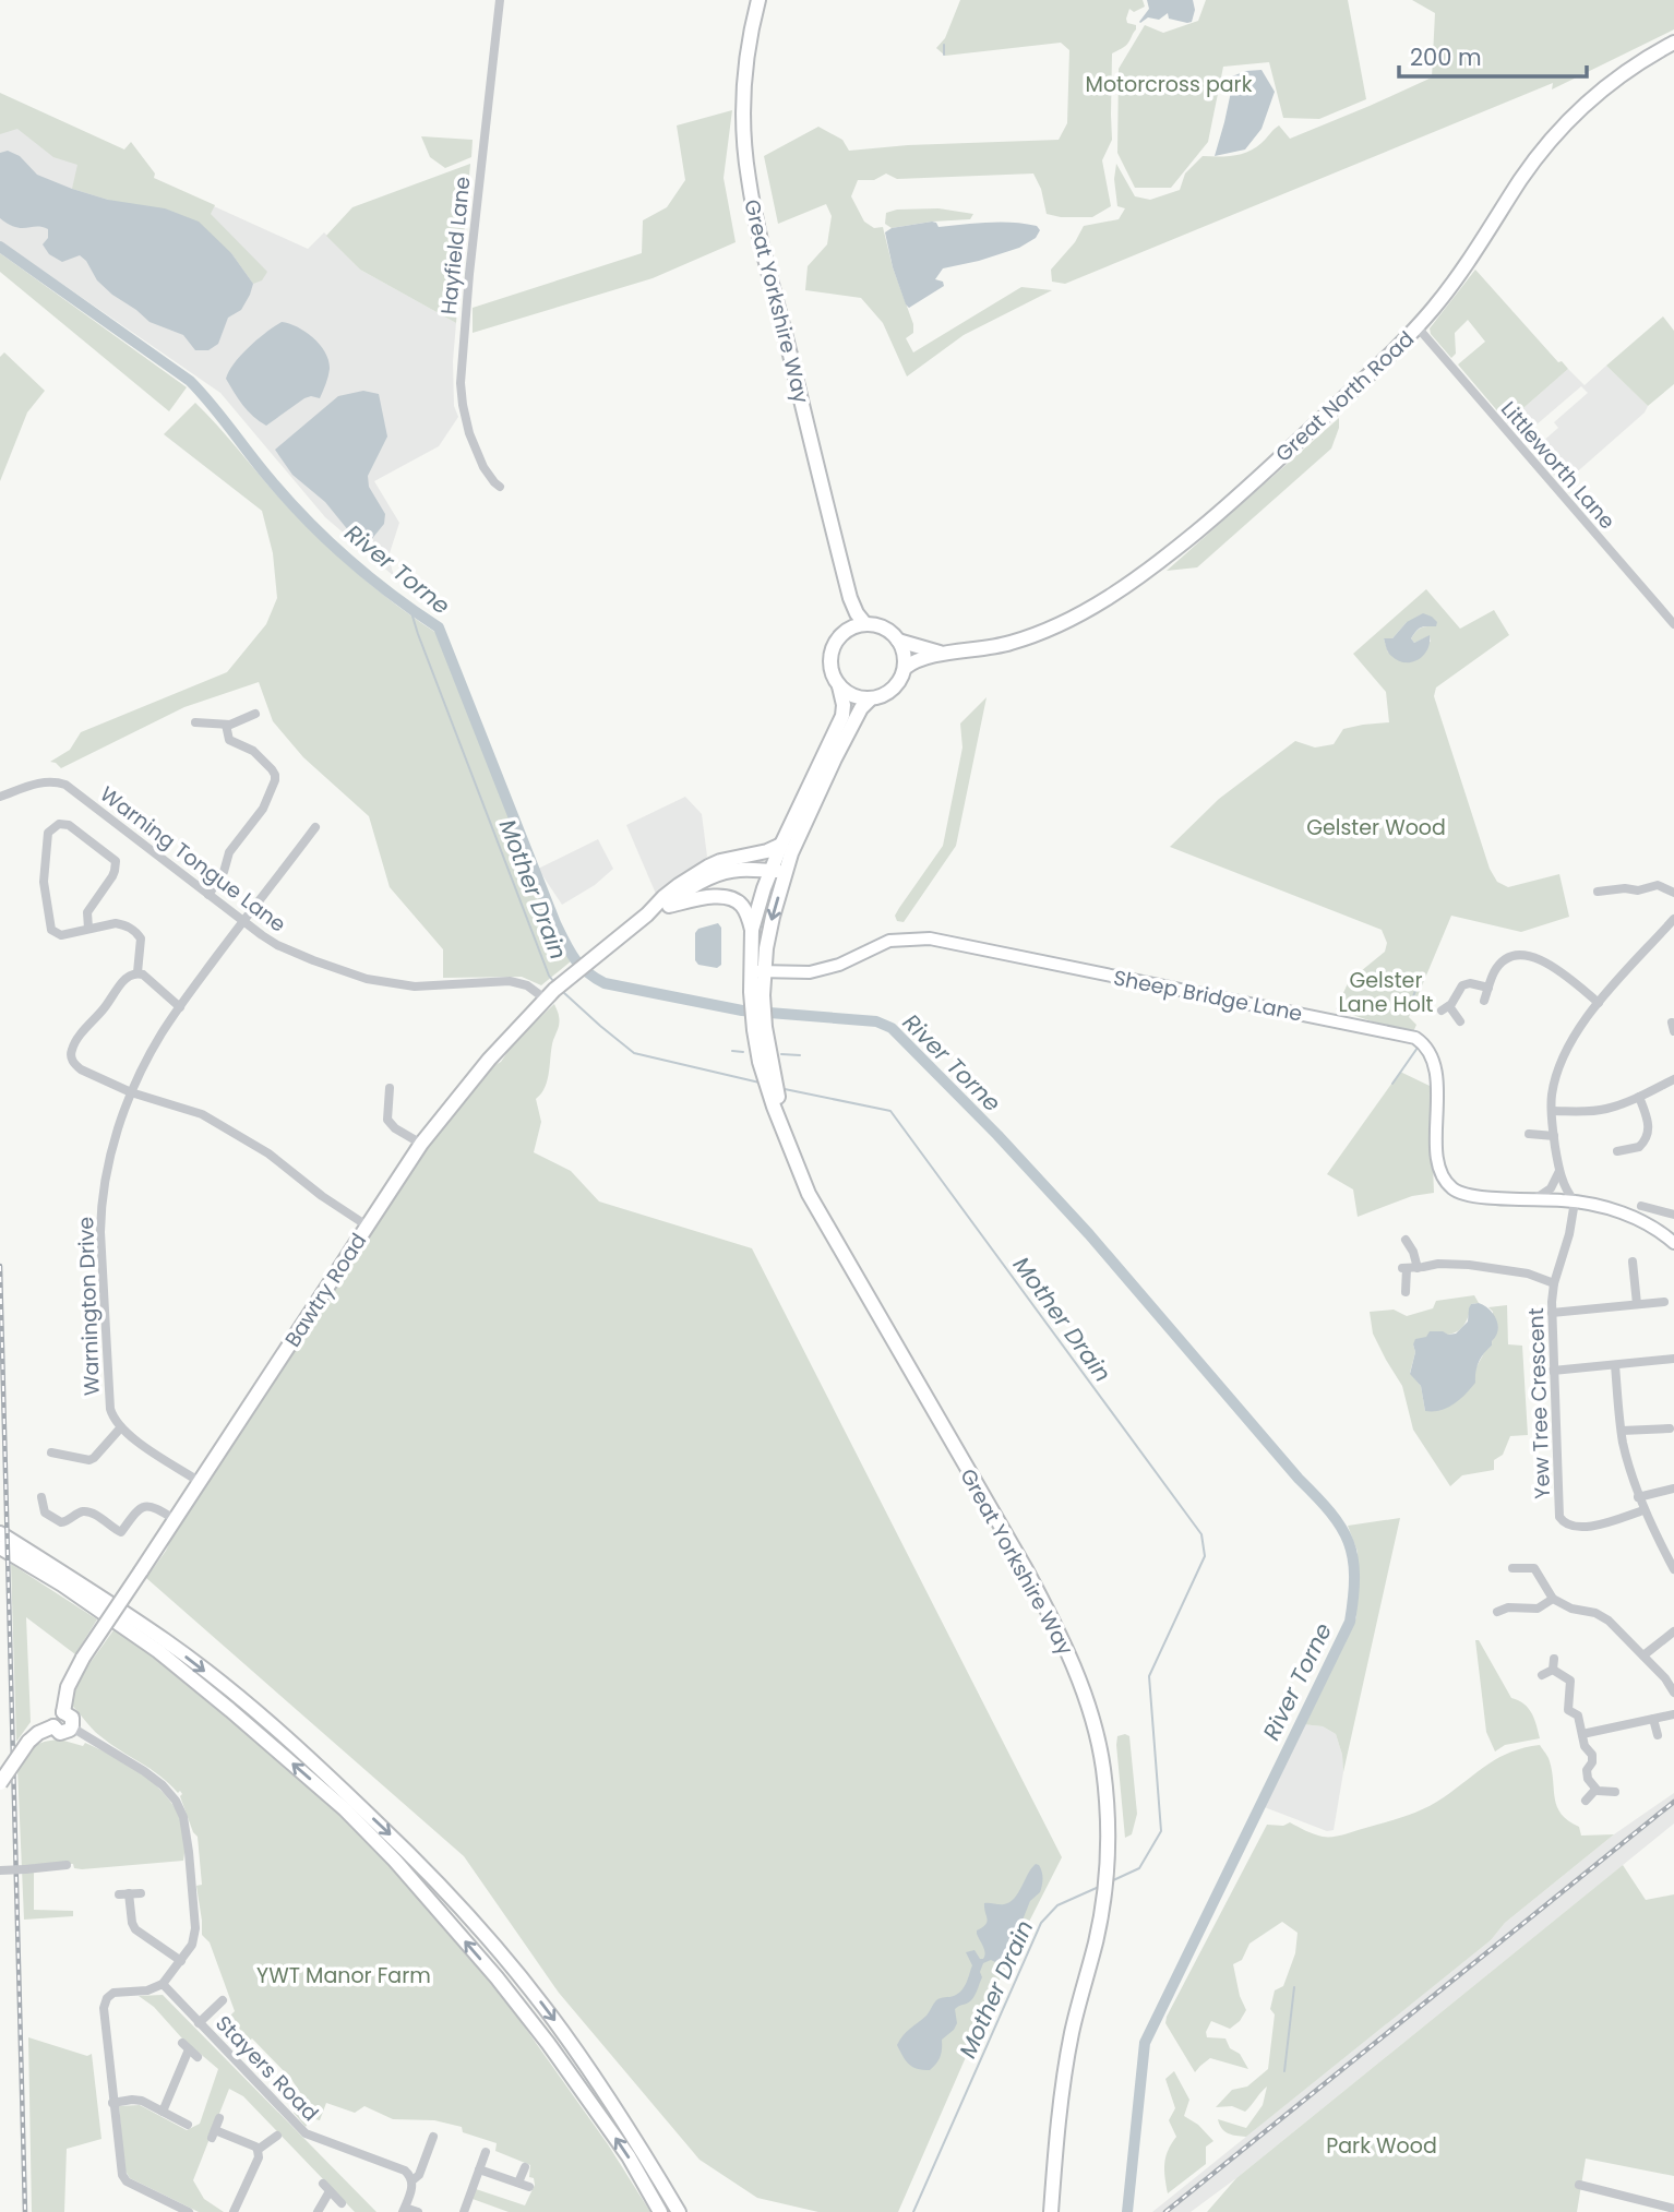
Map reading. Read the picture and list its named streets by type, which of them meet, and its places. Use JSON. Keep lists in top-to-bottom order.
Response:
{
  "streets": {
    "highway": ["Great Yorkshire Way", "Great North Road", "Bawtry Road"],
    "main road": ["Sheep Bridge Lane"],
    "street": [
      "Hayfield Lane",
      "Littleworth Lane",
      "Warning Tongue Lane",
      "Warnington Drive",
      "Yew Tree Crescent",
      "Stayers Road"
    ]
  },
  "crossings": [
    ["Great Yorkshire Way", "Great North Road"],
    ["Great Yorkshire Way", "Sheep Bridge Lane"],
    ["Great Yorkshire Way", "Bawtry Road"],
    ["Great North Road", "Littleworth Lane"],
    ["Warning Tongue Lane", "Bawtry Road"],
    ["Warning Tongue Lane", "Warnington Drive"],
    ["Sheep Bridge Lane", "Yew Tree Crescent"]
  ],
  "water": ["River Torne", "Mother Drain"],
  "parks": [
    "Motorcross park",
    "Gelster Wood",
    "Gelster Lane Holt",
    "YWT Manor Farm",
    "Park Wood"
  ],
  "scale_bar": "200 m"
}
